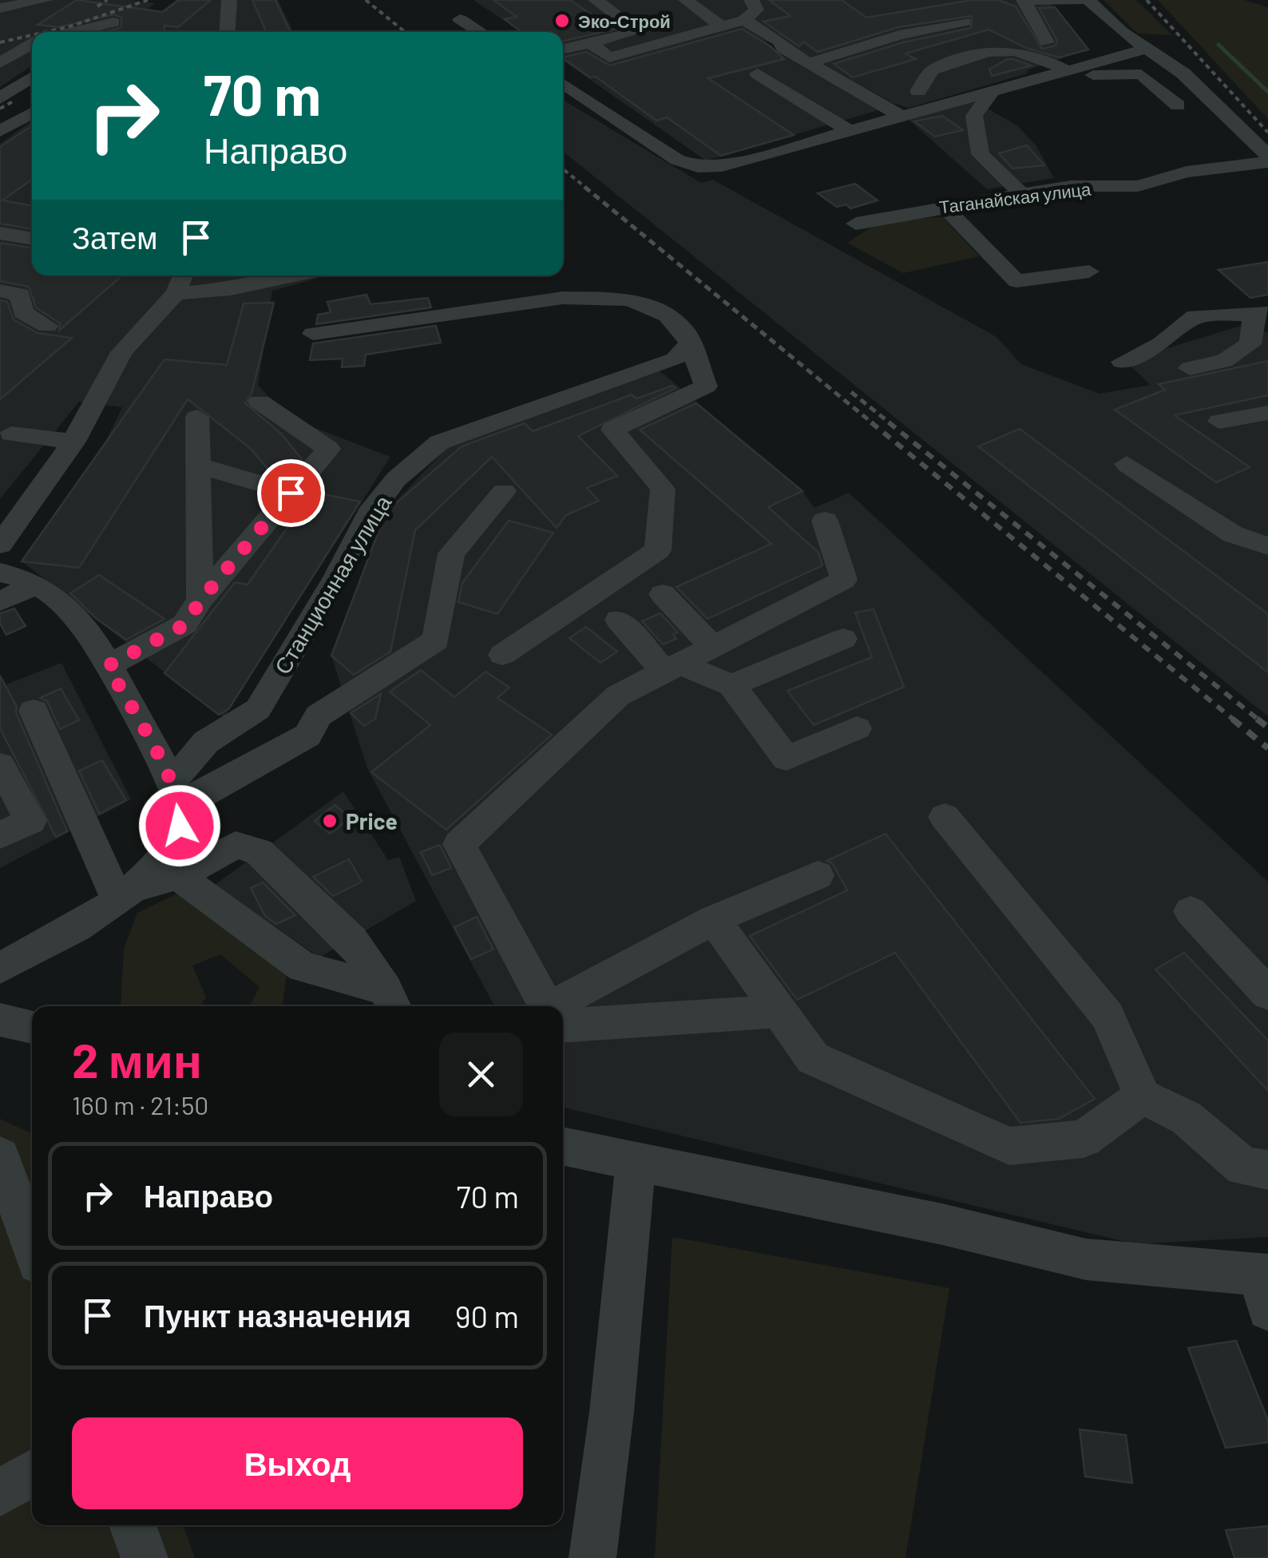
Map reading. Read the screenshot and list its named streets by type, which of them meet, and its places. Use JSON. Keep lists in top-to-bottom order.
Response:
{
  "streets": {
    "street": ["Таганайская улица", "Станционная улица"]
  },
  "places": ["Эко-Строй", "Price"],
  "page": {
    "turn": ["70 m", "Направо"],
    "then": "Затем",
    "heading": ["2 мин", "160 m · 21:50"],
    "list": [
      {
        "name": "Направо",
        "value": "70 m"
      },
      {
        "name": "Пункт назначения",
        "value": "90 m"
      }
    ],
    "buttons": "Выход"
  }
}
